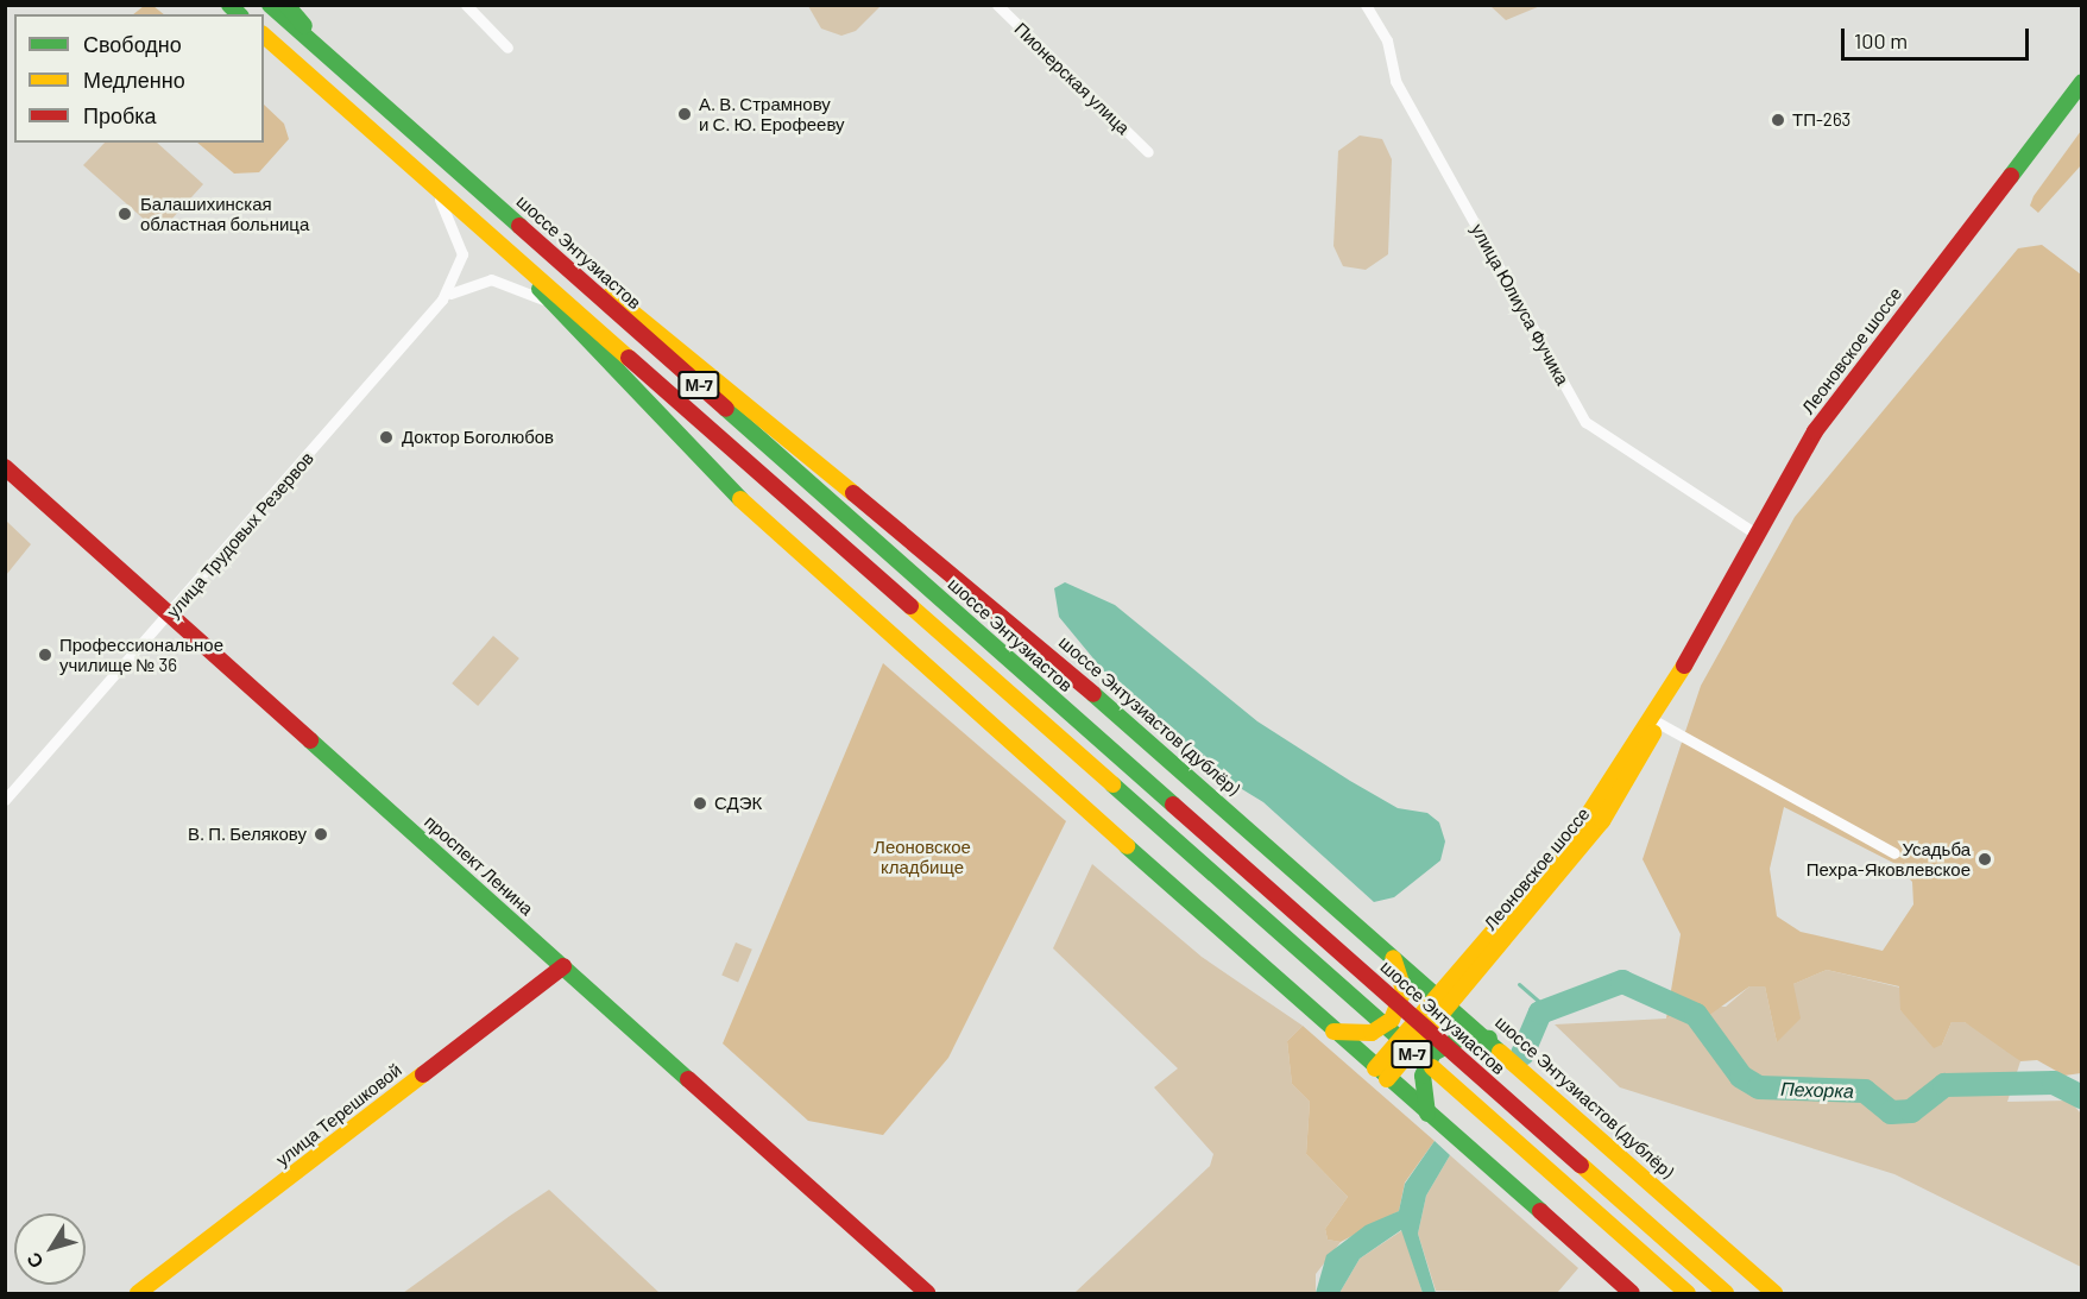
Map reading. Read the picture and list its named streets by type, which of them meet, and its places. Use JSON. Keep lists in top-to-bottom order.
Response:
{
  "streets": {
    "main road": [
      "шоссе Энтузиастов",
      "Леоновское шоссе",
      "М-7",
      "шоссе Энтузиастов (дублёр)",
      "проспект Ленина",
      "улица Терешковой"
    ],
    "street": ["Пионерская улица", "улица Юлиуса Фучика", "улица Трудовых Резервов"]
  },
  "crossings": [
    ["шоссе Энтузиастов", "шоссе Энтузиастов (дублёр)"],
    ["улица Юлиуса Фучика", "Леоновское шоссе"],
    ["Леоновское шоссе", "шоссе Энтузиастов (дублёр)"],
    ["М-7", "улица Трудовых Резервов"],
    ["улица Трудовых Резервов", "проспект Ленина"],
    ["проспект Ленина", "улица Терешковой"]
  ],
  "water": ["Пехорка"],
  "parks": ["Леоновское кладбище"],
  "places": [
    "А. В. Страмнову и С. Ю. Ерофееву",
    "ТП-263",
    "Балашихинская областная больница",
    "Доктор Боголюбов",
    "Профессиональное училище № 36",
    "СДЭК",
    "В. П. Белякову",
    "Усадьба Пехра-Яковлевское"
  ],
  "legend": ["Свободно", "Медленно", "Пробка"],
  "scale_bar": "100 m",
  "north": "bottom left"
}
